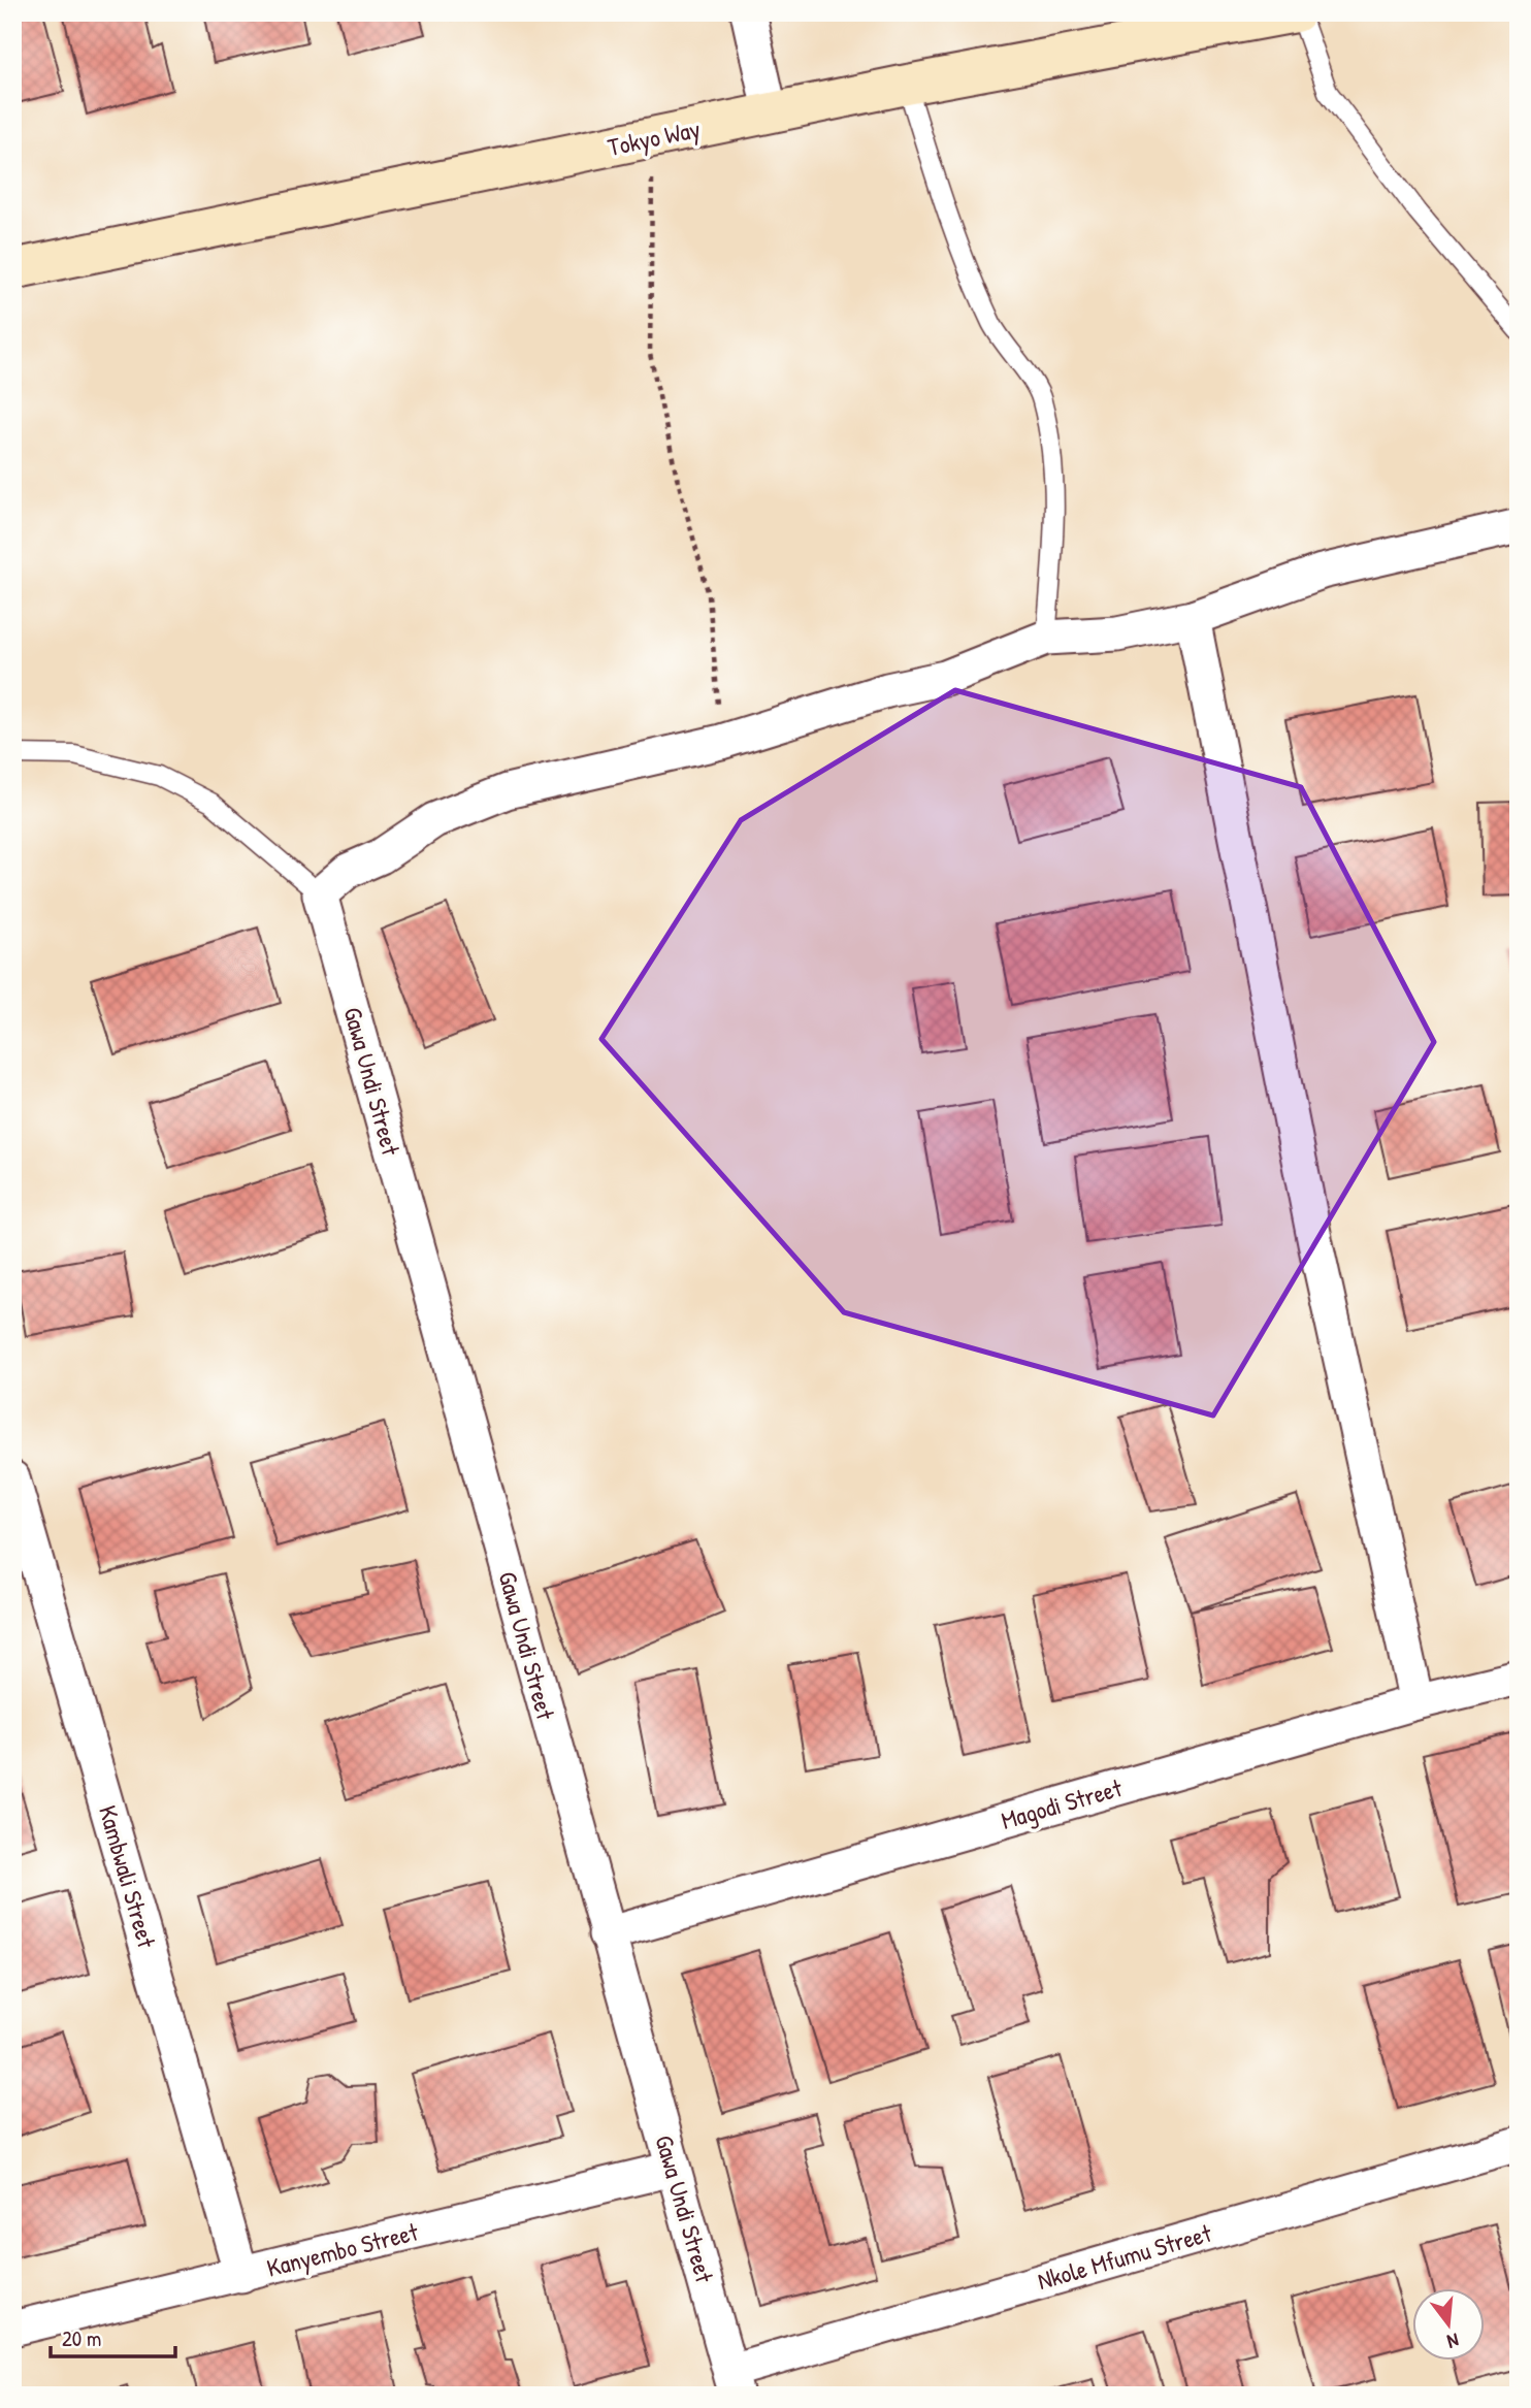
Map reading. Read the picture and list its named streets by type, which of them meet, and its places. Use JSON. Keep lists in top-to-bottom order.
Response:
{
  "streets": {
    "street": [
      "Tokyo Way",
      "Gawa Undi Street",
      "Magodi Street",
      "Kambwali Street",
      "Kanyembo Street",
      "Nkole Mfumu Street"
    ]
  },
  "crossings": [
    ["Gawa Undi Street", "Magodi Street"],
    ["Gawa Undi Street", "Kanyembo Street"],
    ["Gawa Undi Street", "Nkole Mfumu Street"],
    ["Kambwali Street", "Kanyembo Street"]
  ],
  "scale_bar": "20 m",
  "north": "bottom"
}
